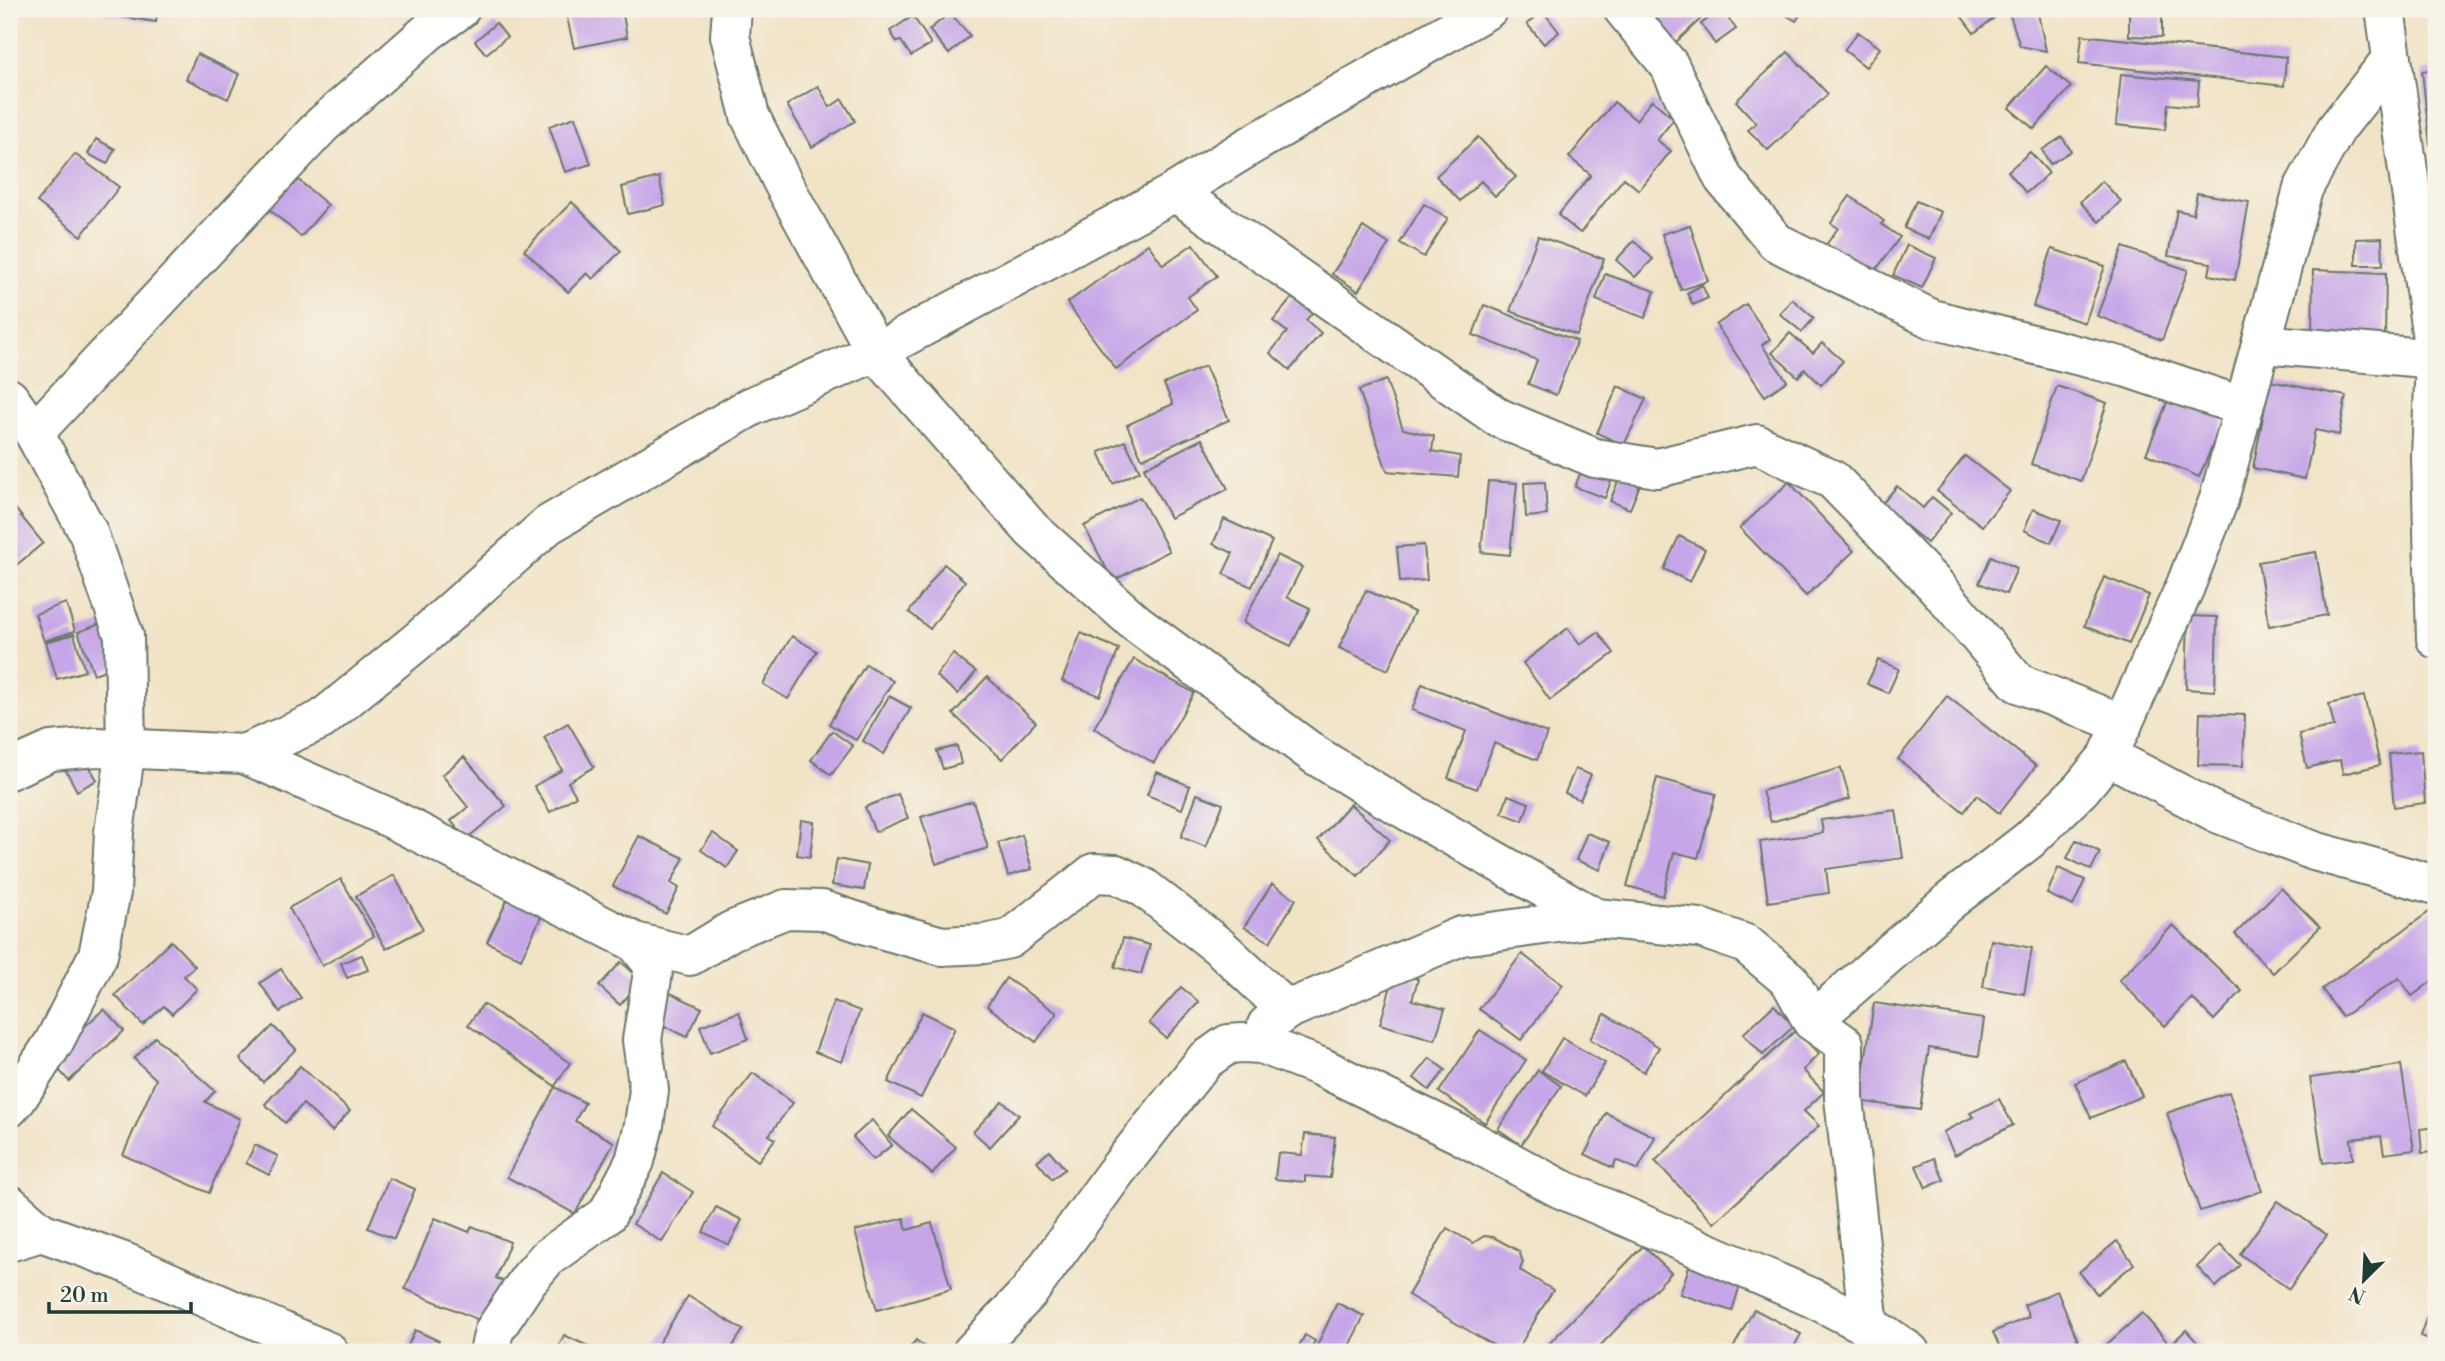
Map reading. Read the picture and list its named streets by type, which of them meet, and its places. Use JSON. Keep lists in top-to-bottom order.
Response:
{
  "scale_bar": "20 m",
  "north": "bottom left"
}
